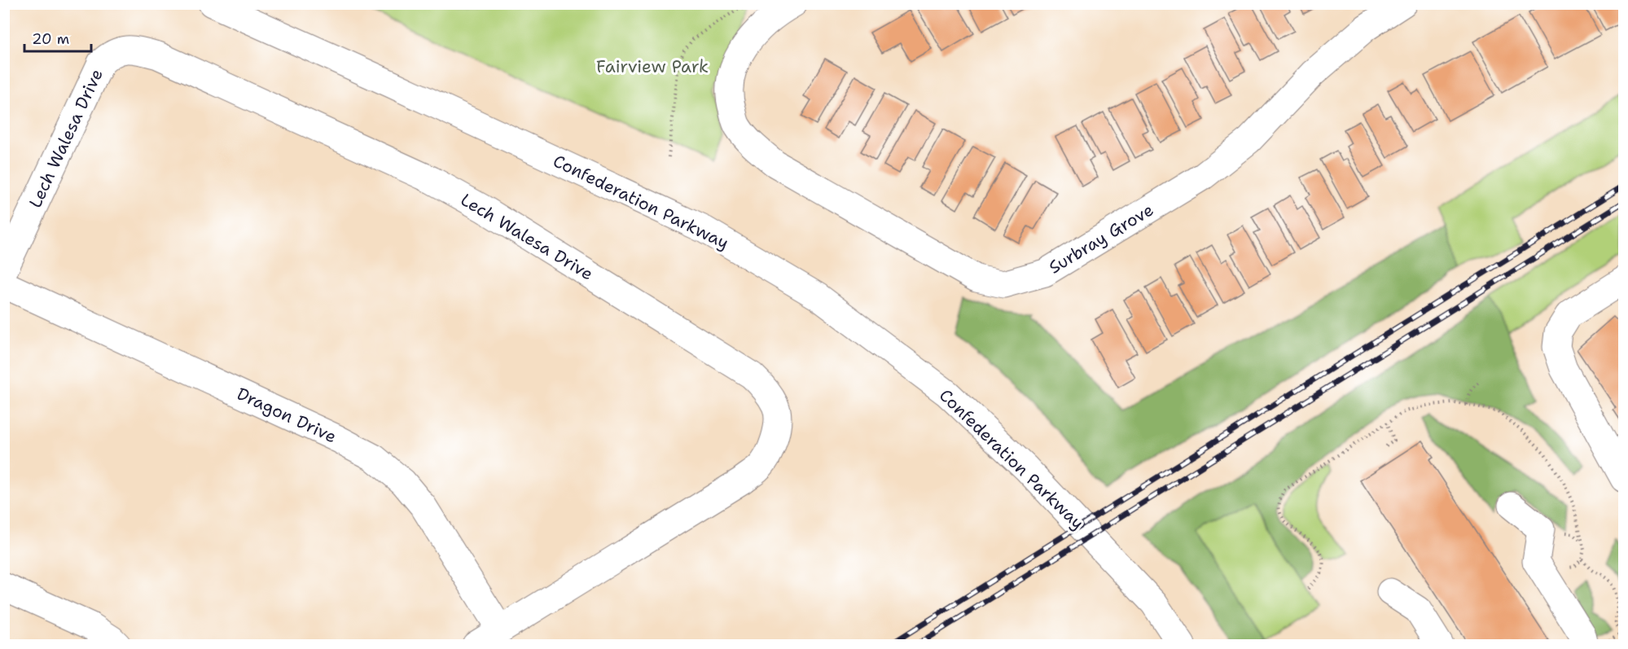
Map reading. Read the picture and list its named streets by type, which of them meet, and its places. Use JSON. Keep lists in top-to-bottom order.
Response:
{
  "streets": {
    "street": [
      "Lech Walesa Drive",
      "Confederation Parkway",
      "Surbray Grove",
      "Dragon Drive"
    ]
  },
  "crossings": [
    ["Lech Walesa Drive", "Dragon Drive"]
  ],
  "parks": ["Fairview Park"],
  "scale_bar": "20 m"
}
